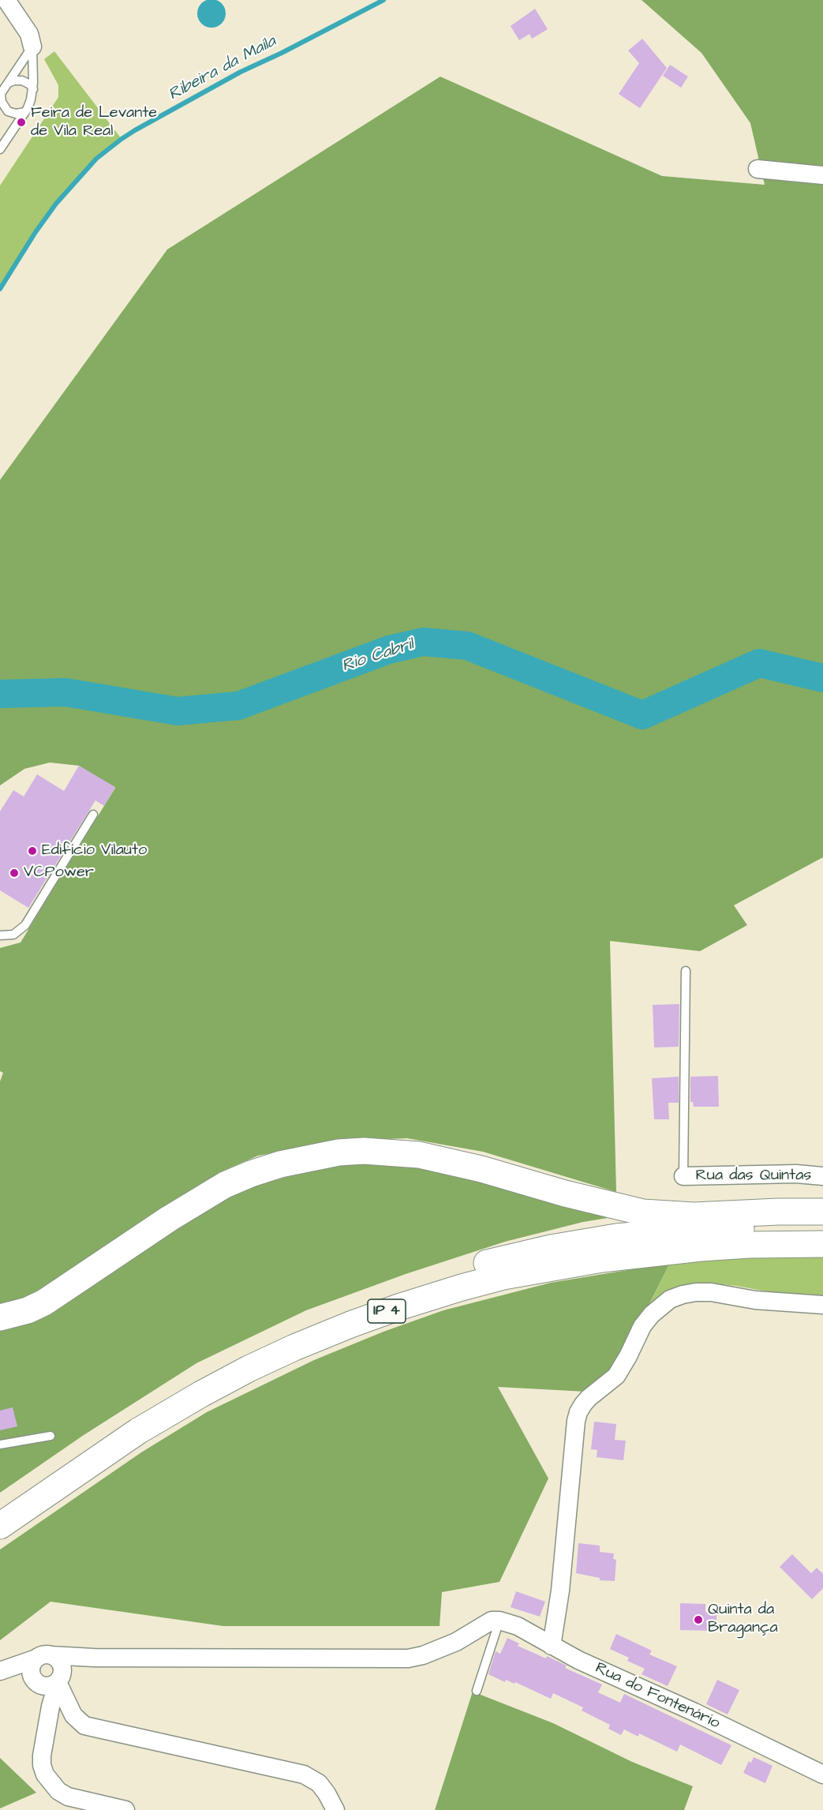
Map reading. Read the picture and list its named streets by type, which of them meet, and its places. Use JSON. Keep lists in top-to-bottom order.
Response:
{
  "streets": {
    "highway": ["IP 4"],
    "street": ["Rua das Quintas", "Rua do Fontenário"]
  },
  "water": ["Ribeira da Maíla", "Rio Cabril"],
  "places": [
    "Feira de Levante de Vila Real",
    "Edifício Vilauto",
    "VCPower",
    "Quinta da Bragança"
  ]
}
